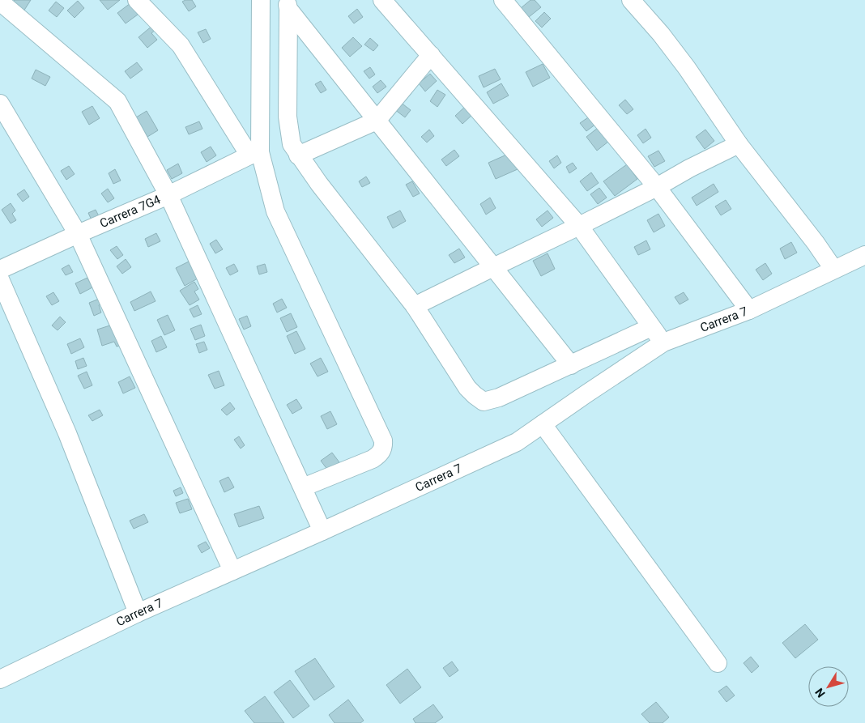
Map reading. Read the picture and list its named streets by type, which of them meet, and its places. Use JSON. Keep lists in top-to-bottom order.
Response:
{
  "streets": {
    "street": ["Carrera 7G4", "Carrera 7"]
  },
  "north": "bottom left"
}
